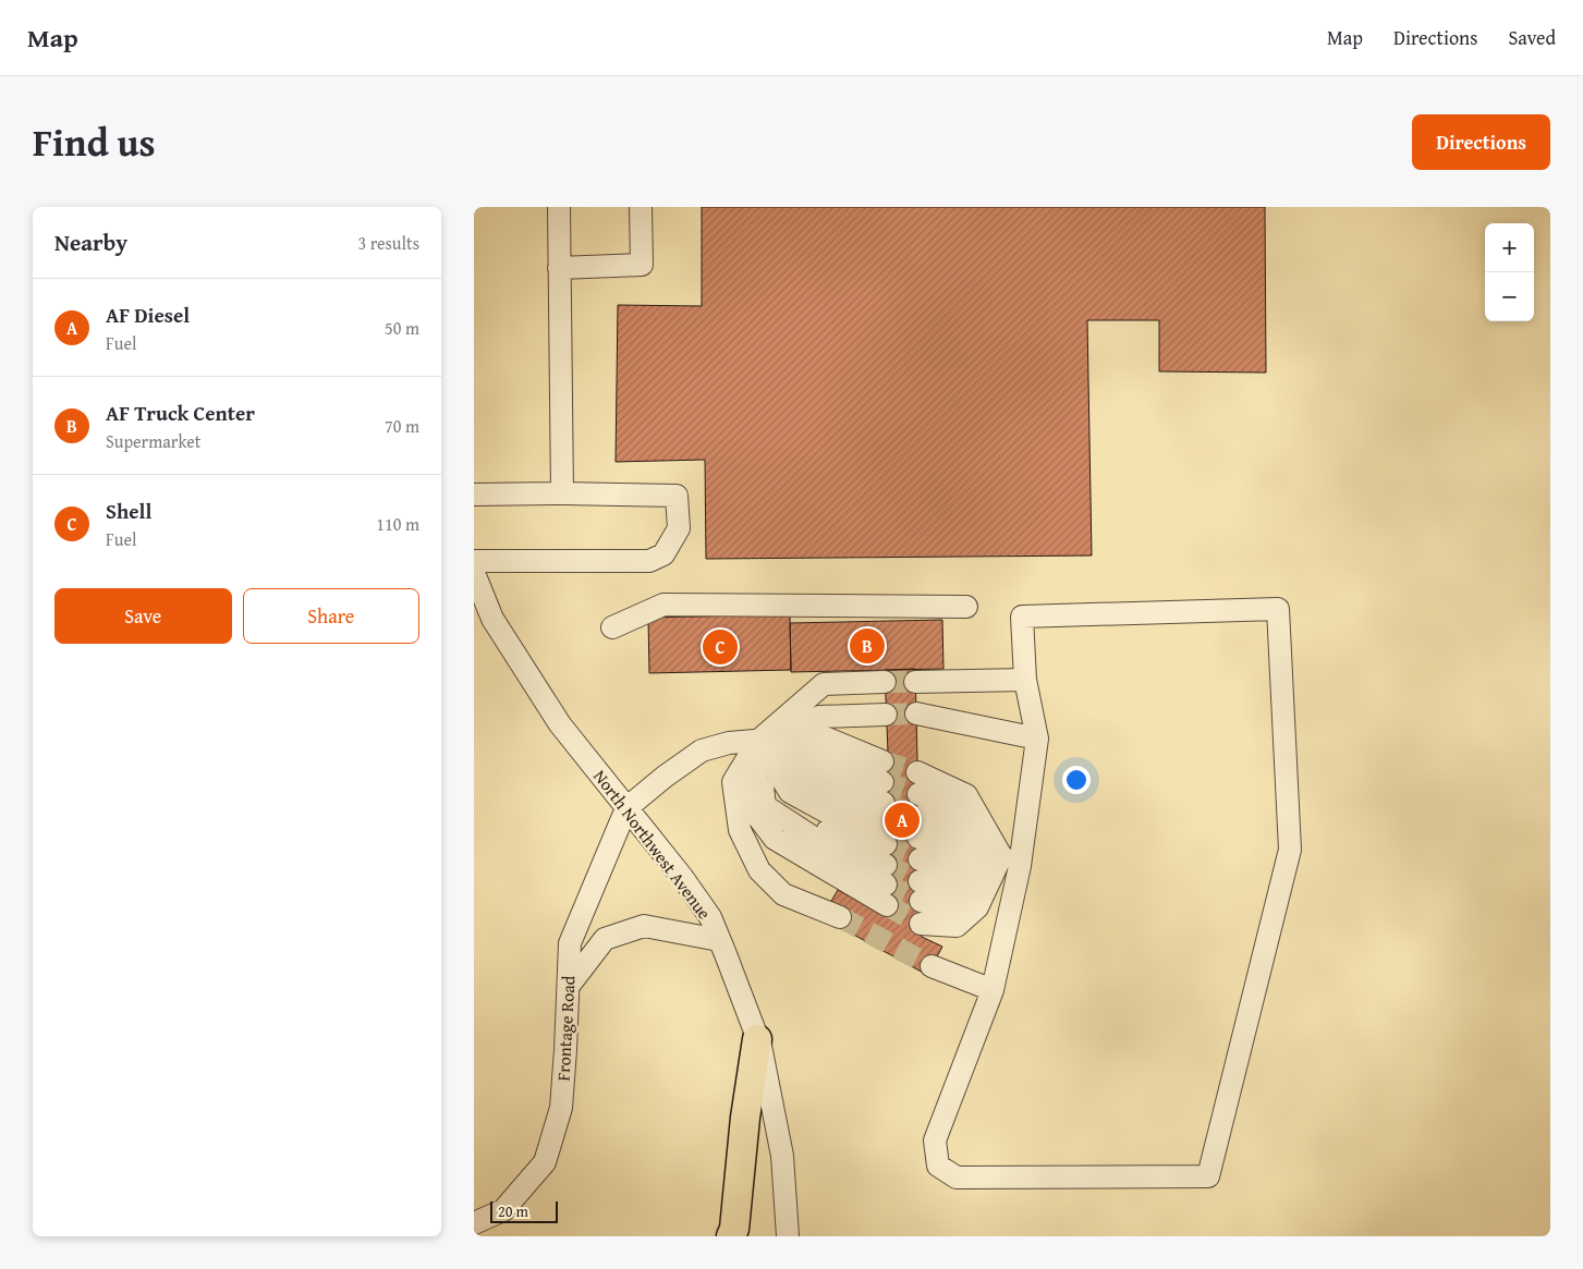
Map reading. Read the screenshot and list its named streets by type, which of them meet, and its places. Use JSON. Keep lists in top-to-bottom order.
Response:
{
  "streets": {
    "street": ["North Northwest Avenue", "Frontage Road"]
  },
  "crossings": [
    ["North Northwest Avenue", "Frontage Road"]
  ],
  "scale_bar": "20 m",
  "page": {
    "header": "Map",
    "nav": ["Map", "Directions", "Saved"],
    "title": "Find us",
    "buttons": [
      "Directions",
      ["Save", "Share"]
    ],
    "heading": ["Nearby", "3 results"],
    "map_buttons": ["+", "−"],
    "list": [
      {
        "mark": "A",
        "name": "AF Diesel",
        "note": "Fuel",
        "value": "50 m"
      },
      {
        "mark": "B",
        "name": "AF Truck Center",
        "note": "Supermarket",
        "value": "70 m"
      },
      {
        "mark": "C",
        "name": "Shell",
        "note": "Fuel",
        "value": "110 m"
      }
    ],
    "pins": ["B", "C", "A"],
    "scale": "20 m"
  }
}
